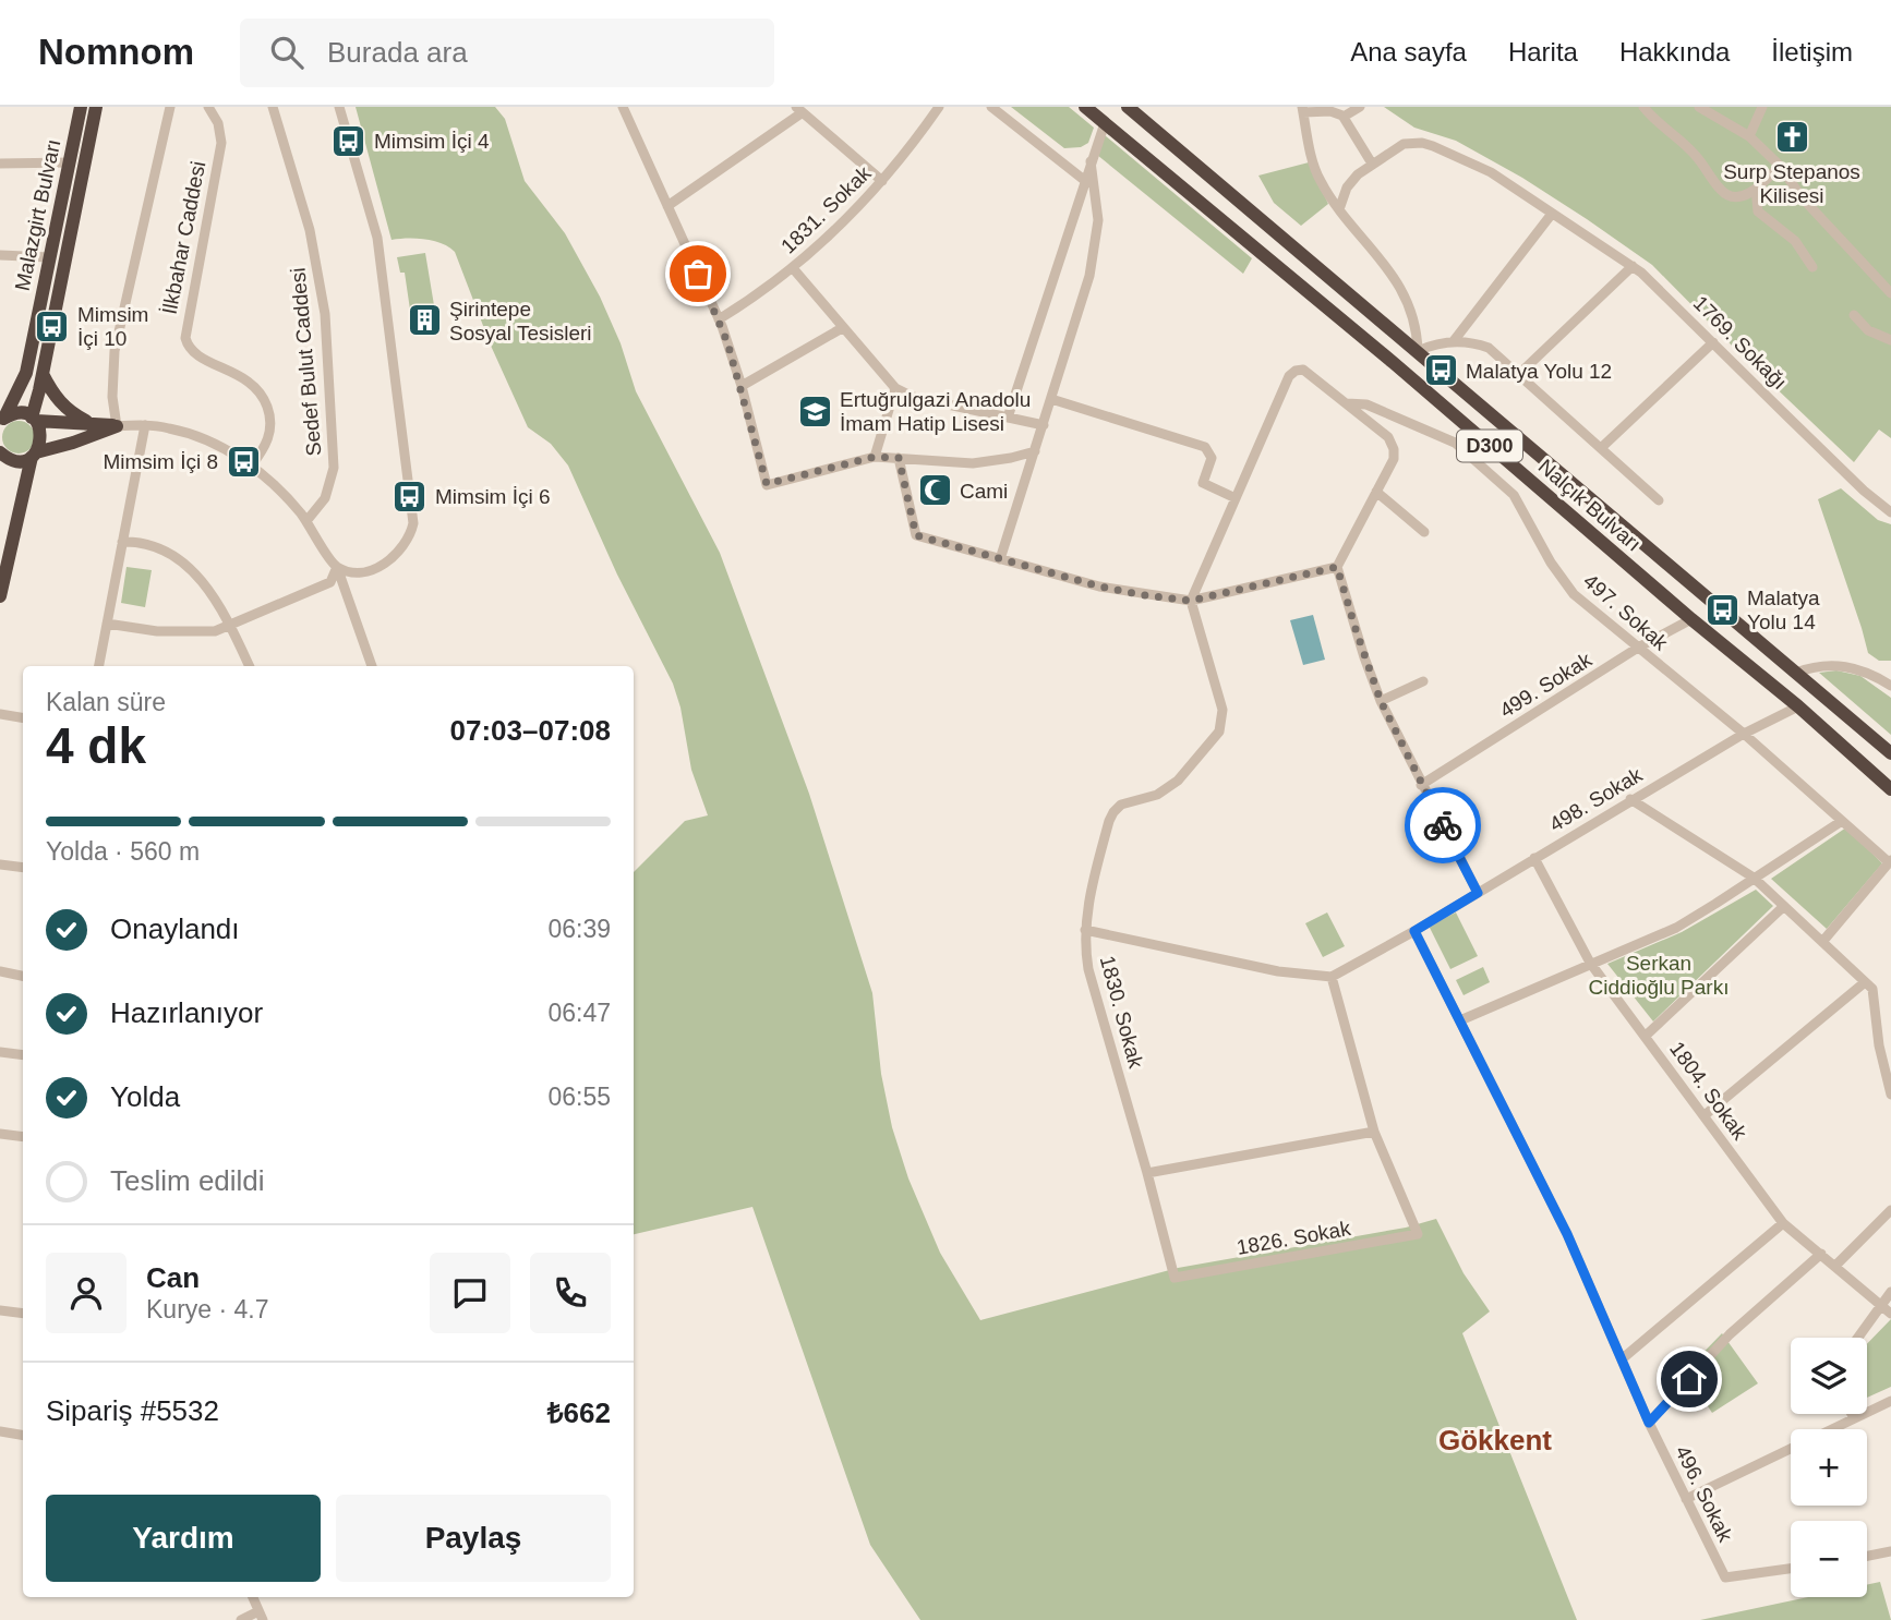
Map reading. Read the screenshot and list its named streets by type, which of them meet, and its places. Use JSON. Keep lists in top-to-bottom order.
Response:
{
  "streets": {
    "highway": ["Malazgirt Bulvarı", "D300", "Nalçık Bulvarı"],
    "street": [
      "1831. Sokak",
      "İlkbahar Caddesi",
      "1769. Sokağı",
      "Sedef Bulut Caddesi",
      "497. Sokak",
      "499. Sokak",
      "498. Sokak",
      "1830. Sokak",
      "1804. Sokak",
      "1826. Sokak",
      "496. Sokak"
    ]
  },
  "crossings": [
    ["Nalçık Bulvarı", "499. Sokak"],
    ["Nalçık Bulvarı", "498. Sokak"],
    ["497. Sokak", "499. Sokak"],
    ["497. Sokak", "498. Sokak"],
    ["498. Sokak", "1804. Sokak"],
    ["498. Sokak", "496. Sokak"],
    ["1830. Sokak", "1826. Sokak"]
  ],
  "districts": ["Gökkent"],
  "parks": ["Serkan Ciddioğlu Parkı"],
  "places": {
    "church": ["Surp Stepanos Kilisesi"],
    "bus stop": [
      "Mimsim İçi 4",
      "Mimsim İçi 10",
      "Malatya Yolu 12",
      "Mimsim İçi 8",
      "Mimsim İçi 6",
      "Malatya Yolu 14"
    ],
    "building": ["Şirintepe Sosyal Tesisleri"],
    "school or university": ["Ertuğrulgazi Anadolu İmam Hatip Lisesi"],
    "mosque": ["Cami"]
  },
  "page": {
    "header": "Nomnom",
    "search": "Burada ara",
    "nav": [
      "Ana sayfa",
      "Harita",
      "Hakkında",
      "İletişim"
    ],
    "heading": ["4 dk", "Kalan süre", "07:03–07:08"],
    "panel": [
      "Can",
      "Kurye · 4.7",
      "Sipariş #5532",
      "₺662"
    ],
    "bar": "Yolda · 560 m",
    "list": [
      ["Onaylandı", "06:39"],
      ["Hazırlanıyor", "06:47"],
      ["Yolda", "06:55"],
      "Teslim edildi"
    ],
    "map_buttons": ["+", "−"],
    "buttons": ["Yardım", "Paylaş"]
  }
}
